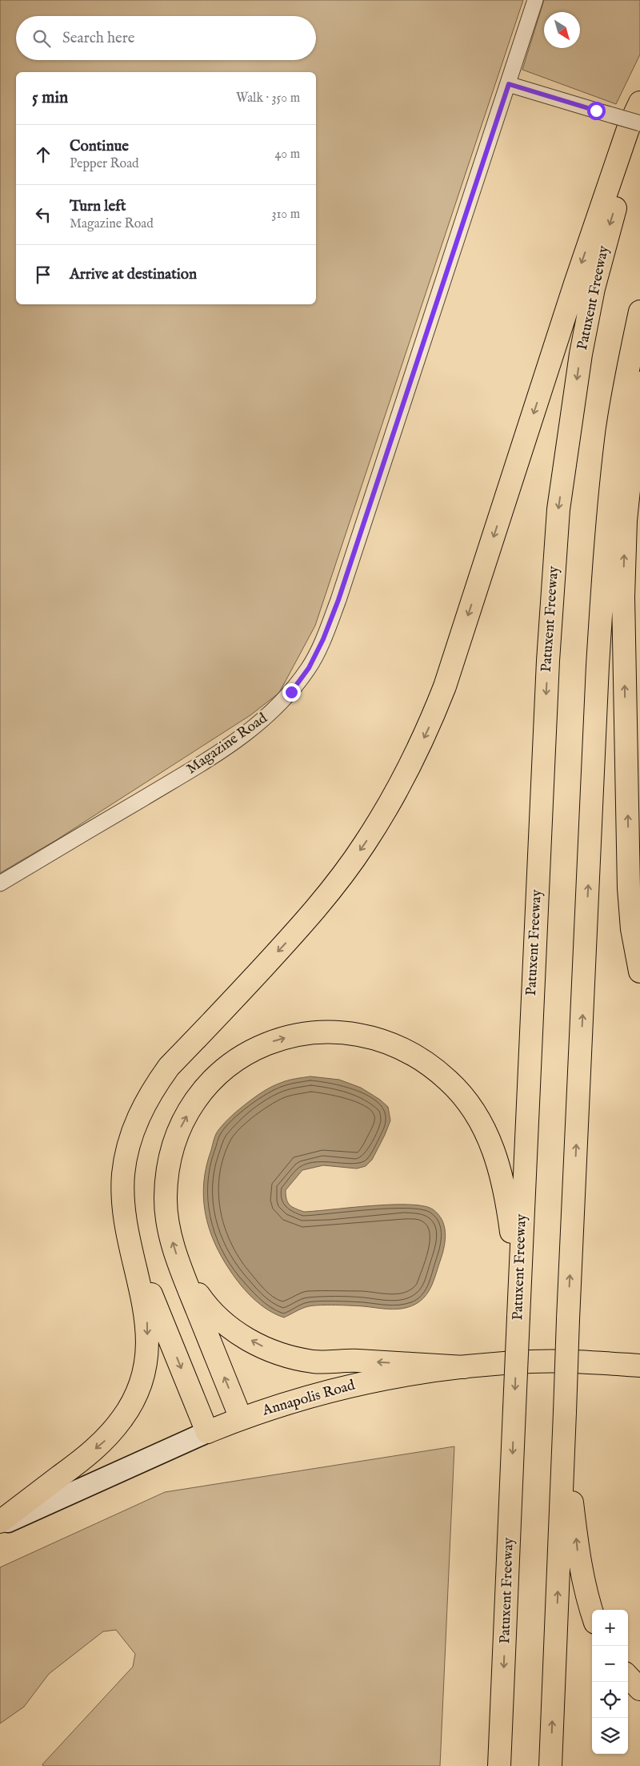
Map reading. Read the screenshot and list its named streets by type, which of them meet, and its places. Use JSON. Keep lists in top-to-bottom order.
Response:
{
  "streets": {
    "main road": ["Patuxent Freeway", "Annapolis Road"],
    "street": ["Magazine Road"]
  },
  "north": "bottom right",
  "page": {
    "search": "Search here",
    "heading": ["5 min", "Walk · 350 m"],
    "list": [
      ["Continue", "Pepper Road", "40 m"],
      ["Turn left", "Magazine Road", "310 m"],
      "Arrive at destination"
    ],
    "map_buttons": ["+", "−"]
  }
}
